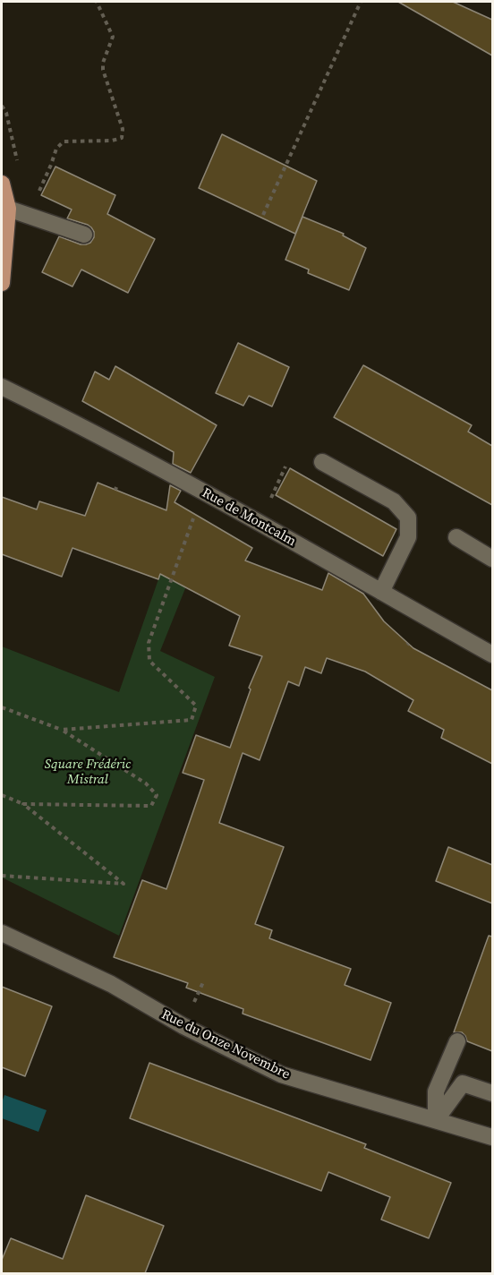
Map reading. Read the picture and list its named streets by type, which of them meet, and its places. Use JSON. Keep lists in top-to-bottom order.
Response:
{
  "streets": {
    "street": ["Rue de Montcalm", "Rue du Onze Novembre"]
  },
  "parks": ["Square Frédéric Mistral"]
}
